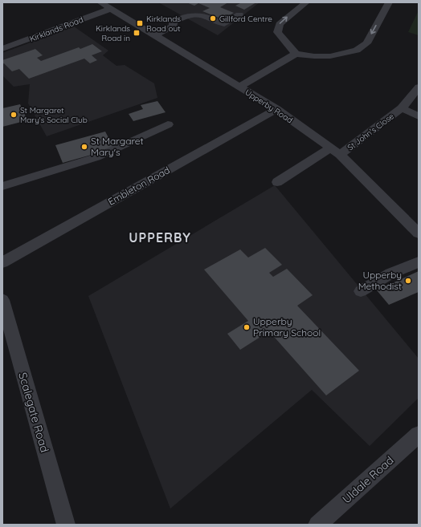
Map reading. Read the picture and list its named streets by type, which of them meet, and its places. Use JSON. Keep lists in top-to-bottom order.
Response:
{
  "streets": {
    "street": [
      "Kirklands Road",
      "Upperby Road",
      "St John's Close",
      "Embleton Road",
      "Scalegate Road",
      "Uldale Road"
    ]
  },
  "crossings": [
    ["Kirklands Road", "Upperby Road"],
    ["Upperby Road", "St John's Close"],
    ["Upperby Road", "Embleton Road"]
  ],
  "districts": ["UPPERBY"],
  "places": {
    "other": [
      "Gillford Centre",
      "St Margaret Mary's Social Club",
      "St Margaret Mary's",
      "Upperby Methodist",
      "Upperby Primary School"
    ],
    "transit": ["Kirklands Road out", "Kirklands Road in"]
  }
}
